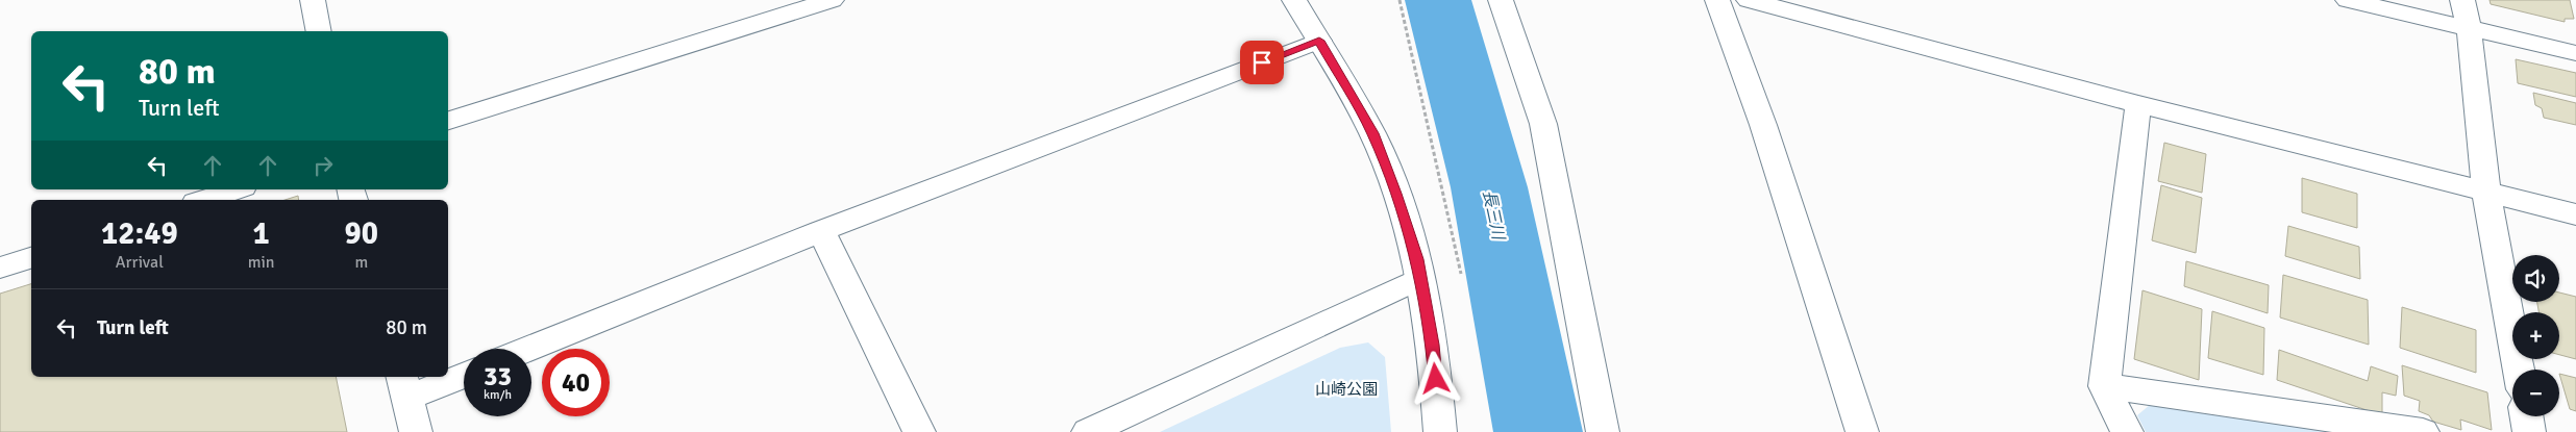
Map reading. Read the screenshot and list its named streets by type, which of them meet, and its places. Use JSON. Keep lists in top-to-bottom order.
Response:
{
  "water": ["長三川"],
  "parks": ["山崎公園"],
  "page": {
    "turn": ["80 m", "Turn left"],
    "eta": [
      "12:49",
      "Arrival",
      "1",
      "min",
      "90",
      "m"
    ],
    "map_buttons": ["+", "−"],
    "list": [
      {
        "name": "Turn left",
        "value": "80 m"
      }
    ],
    "speed": "33 km/h",
    "limit": "40"
  }
}
